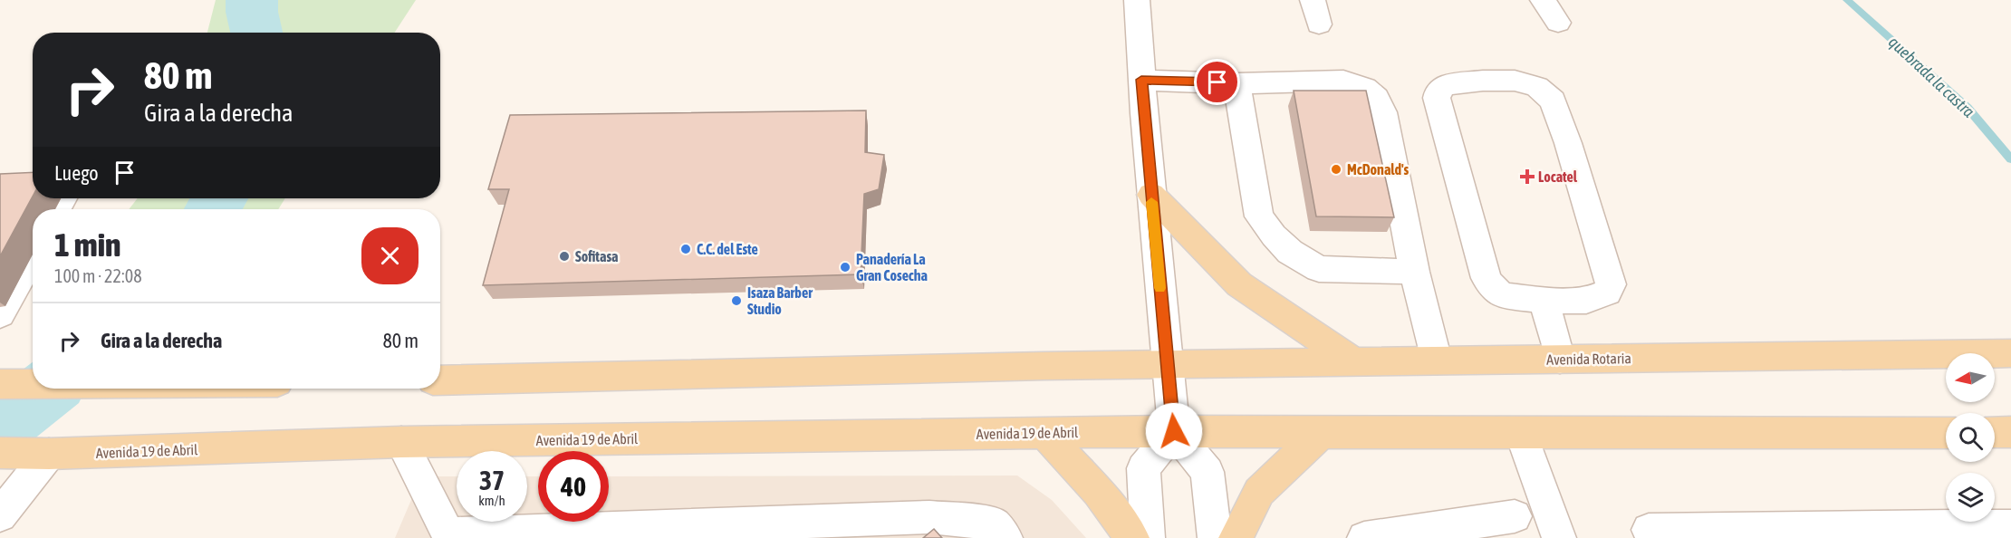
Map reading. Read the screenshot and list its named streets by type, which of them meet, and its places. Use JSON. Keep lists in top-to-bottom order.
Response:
{
  "streets": {
    "main road": ["Avenida Rotaria", "Avenida 19 de Abril"]
  },
  "water": ["quebrada la castra"],
  "places": {
    "other": [
      "McDonald's",
      "C.C. del Este",
      "Sofitasa",
      "Panadería La Gran Cosecha",
      "Isaza Barber Studio"
    ],
    "health": ["Locatel"]
  },
  "north": "left",
  "page": {
    "turn": ["80 m", "Gira a la derecha"],
    "then": "Luego",
    "heading": ["1 min", "100 m · 22:08"],
    "list": [
      {
        "name": "Gira a la derecha",
        "value": "80 m"
      }
    ],
    "speed": "37 km/h",
    "limit": "40"
  }
}
